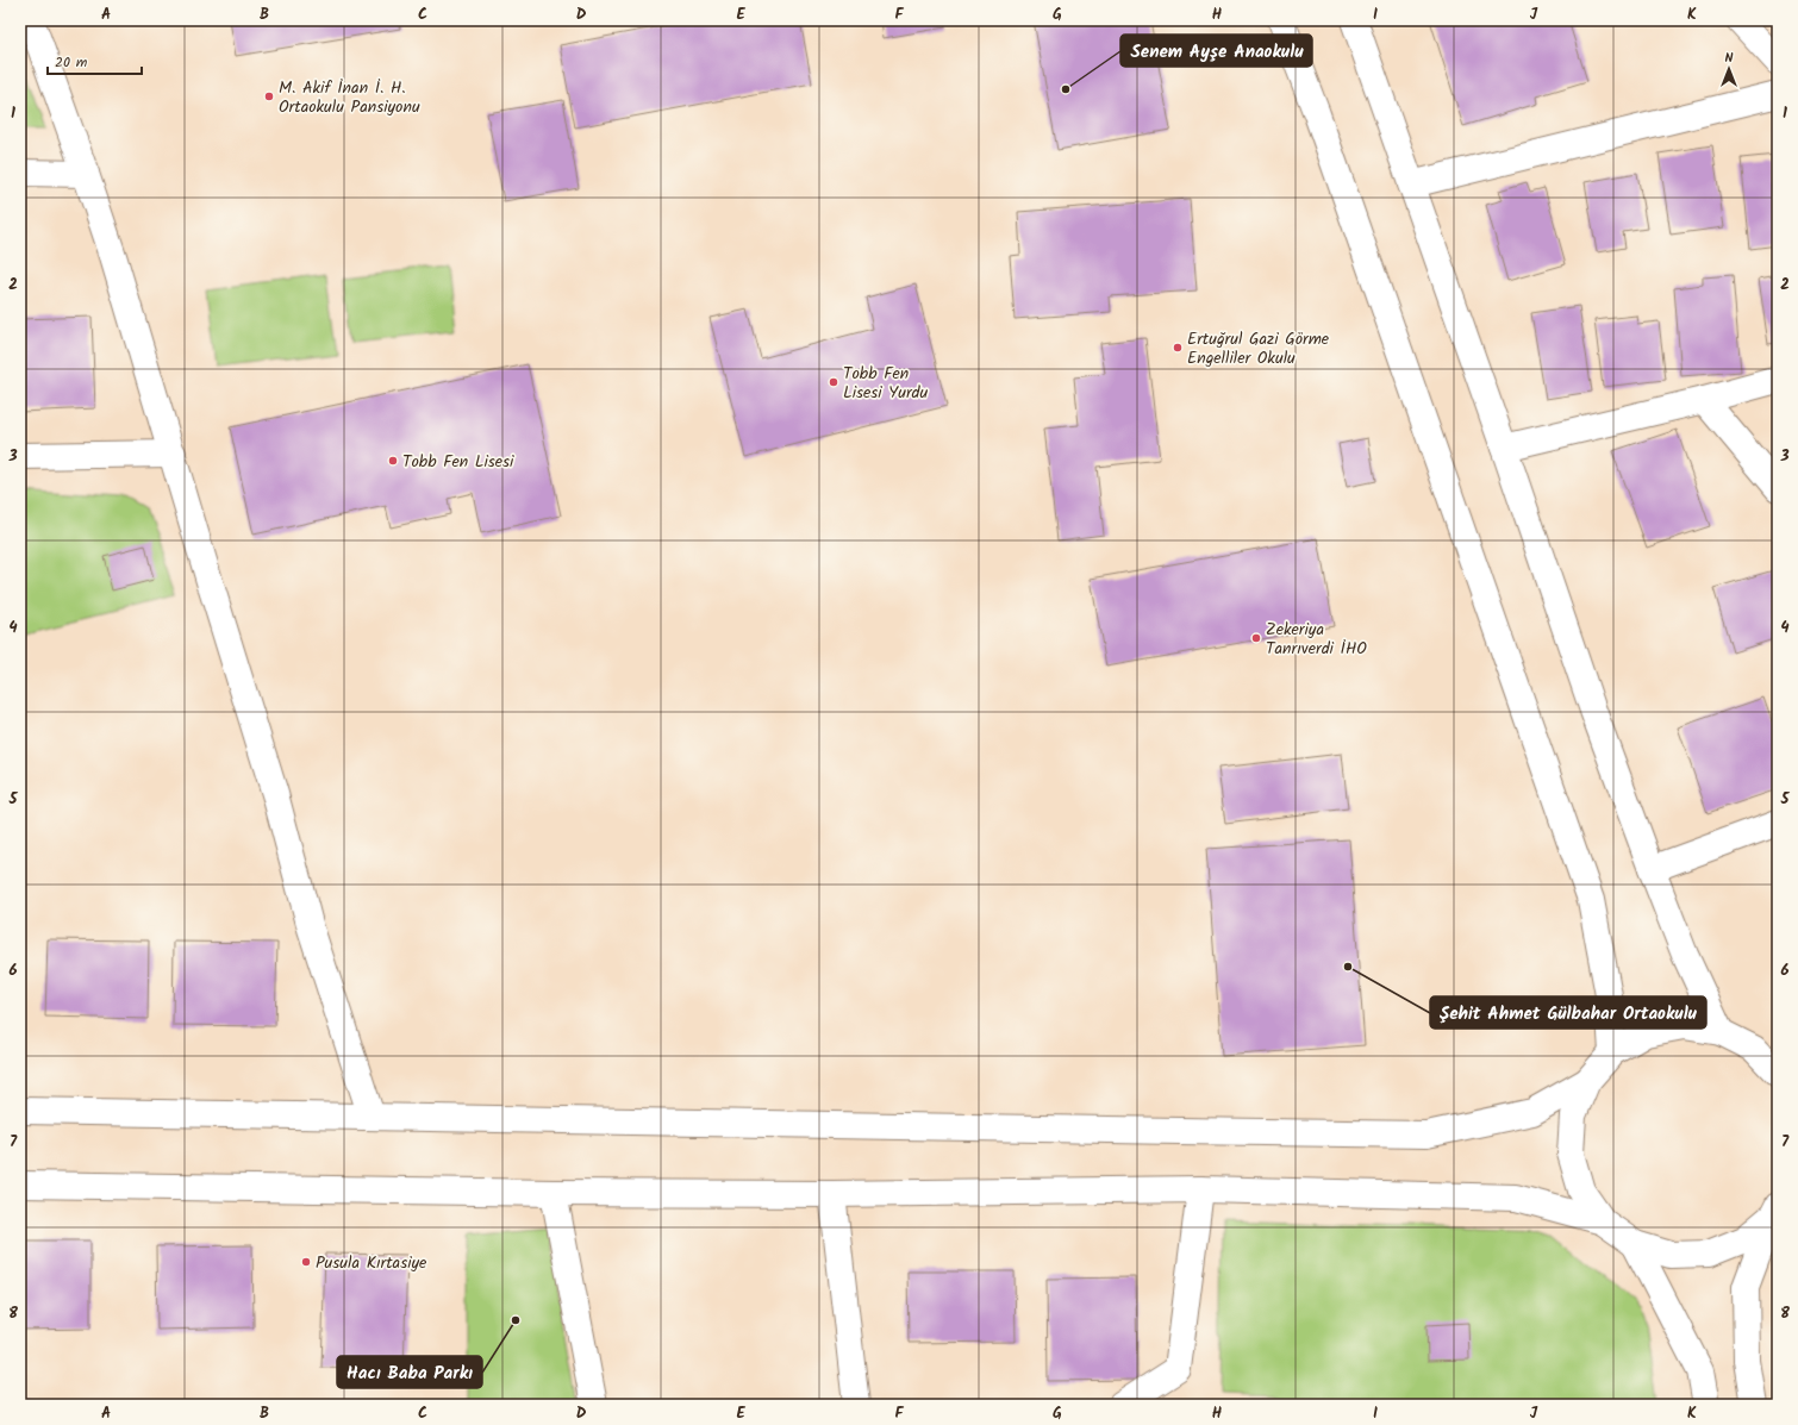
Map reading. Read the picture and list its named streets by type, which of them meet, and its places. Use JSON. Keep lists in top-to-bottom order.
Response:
{
  "places": [
    "Senem Ayşe Anaokulu",
    "M. Akif İnan İ. H. Ortaokulu Pansiyonu",
    "Ertuğrul Gazi Görme Engelliler Okulu",
    "Tobb Fen Lisesi Yurdu",
    "Tobb Fen Lisesi",
    "Zekeriya Tanrıverdi İHO",
    "Şehit Ahmet Gülbahar Ortaokulu",
    "Pusula Kırtasiye",
    "Hacı Baba Parkı"
  ],
  "scale_bar": "20 m",
  "north": "top",
  "grid": {
    "columns": [
      "A",
      "B",
      "C",
      "D",
      "E",
      "F",
      "G",
      "H",
      "I",
      "J",
      "K"
    ],
    "rows": [
      "1",
      "2",
      "3",
      "4",
      "5",
      "6",
      "7",
      "8"
    ]
  }
}
